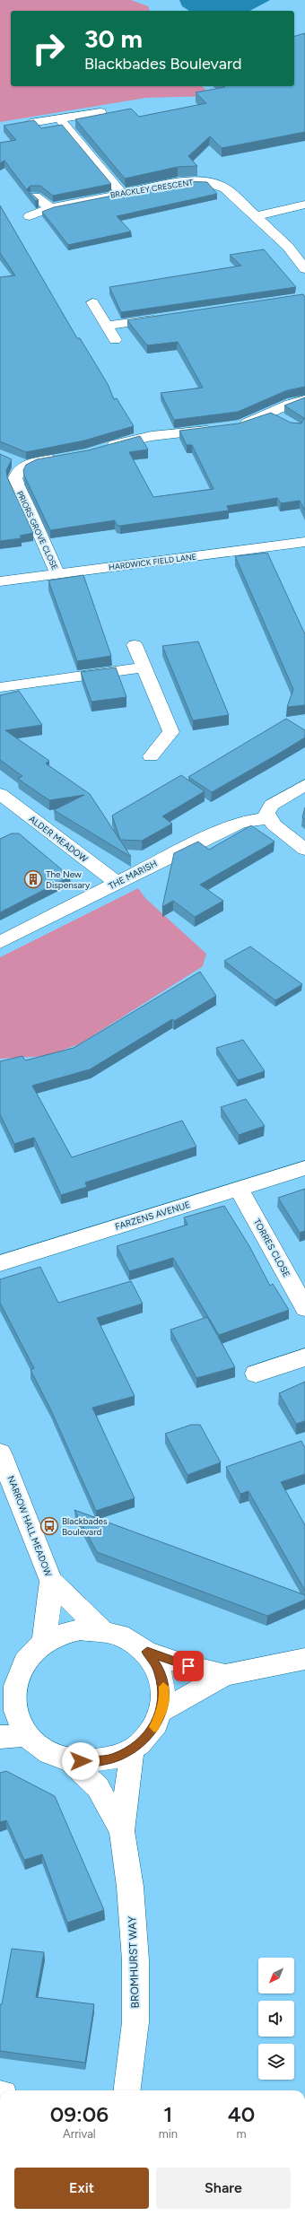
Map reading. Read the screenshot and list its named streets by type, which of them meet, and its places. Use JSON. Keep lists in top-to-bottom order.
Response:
{
  "streets": {
    "street": [
      "BRACKLEY CRESCENT",
      "PRIORS GROVE CLOSE",
      "HARDWICK FIELD LANE",
      "ALDER MEADOW",
      "THE MARISH",
      "FARZENS AVENUE",
      "TORRES CLOSE",
      "NARROW HALL MEADOW",
      "BROMHURST WAY"
    ]
  },
  "crossings": [
    ["PRIORS GROVE CLOSE", "HARDWICK FIELD LANE"],
    ["ALDER MEADOW", "THE MARISH"],
    ["FARZENS AVENUE", "TORRES CLOSE"]
  ],
  "places": {
    "building": ["The New Dispensary"],
    "bus stop": ["Blackbades Boulevard"]
  },
  "north": "bottom left",
  "page": {
    "turn": ["30 m", "Blackbades Boulevard"],
    "eta": [
      "09:06",
      "Arrival",
      "1",
      "min",
      "40",
      "m"
    ],
    "buttons": ["Exit", "Share"]
  }
}
